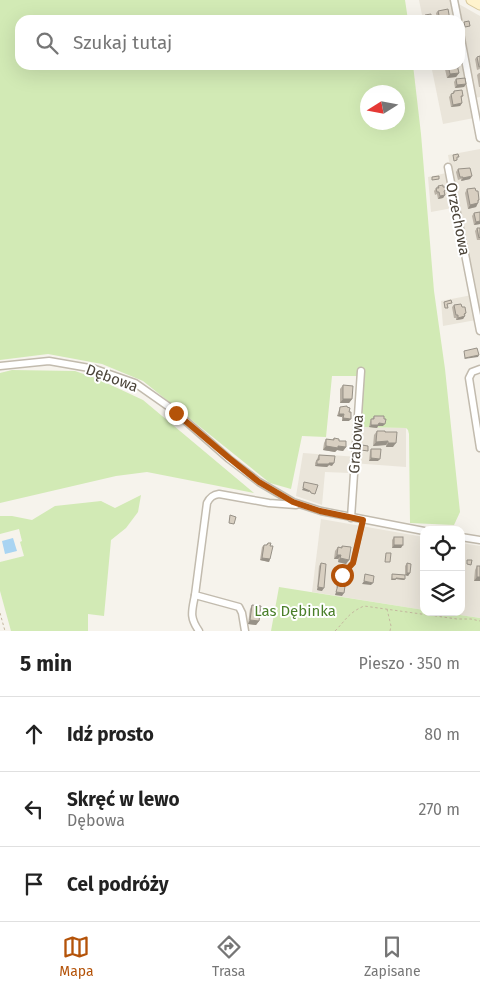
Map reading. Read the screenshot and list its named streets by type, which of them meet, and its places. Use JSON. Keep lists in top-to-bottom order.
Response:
{
  "streets": {
    "street": ["Orzechowa", "Dębowa", "Grabowa"]
  },
  "crossings": [
    ["Dębowa", "Grabowa"]
  ],
  "parks": ["Las Dębinka"],
  "north": "left",
  "page": {
    "search": "Szukaj tutaj",
    "heading": ["5 min", "Pieszo · 350 m"],
    "list": [
      ["Idź prosto", "80 m"],
      ["Skręć w lewo", "Dębowa", "270 m"],
      "Cel podróży"
    ],
    "nav": ["Mapa", "Trasa", "Zapisane"]
  }
}
